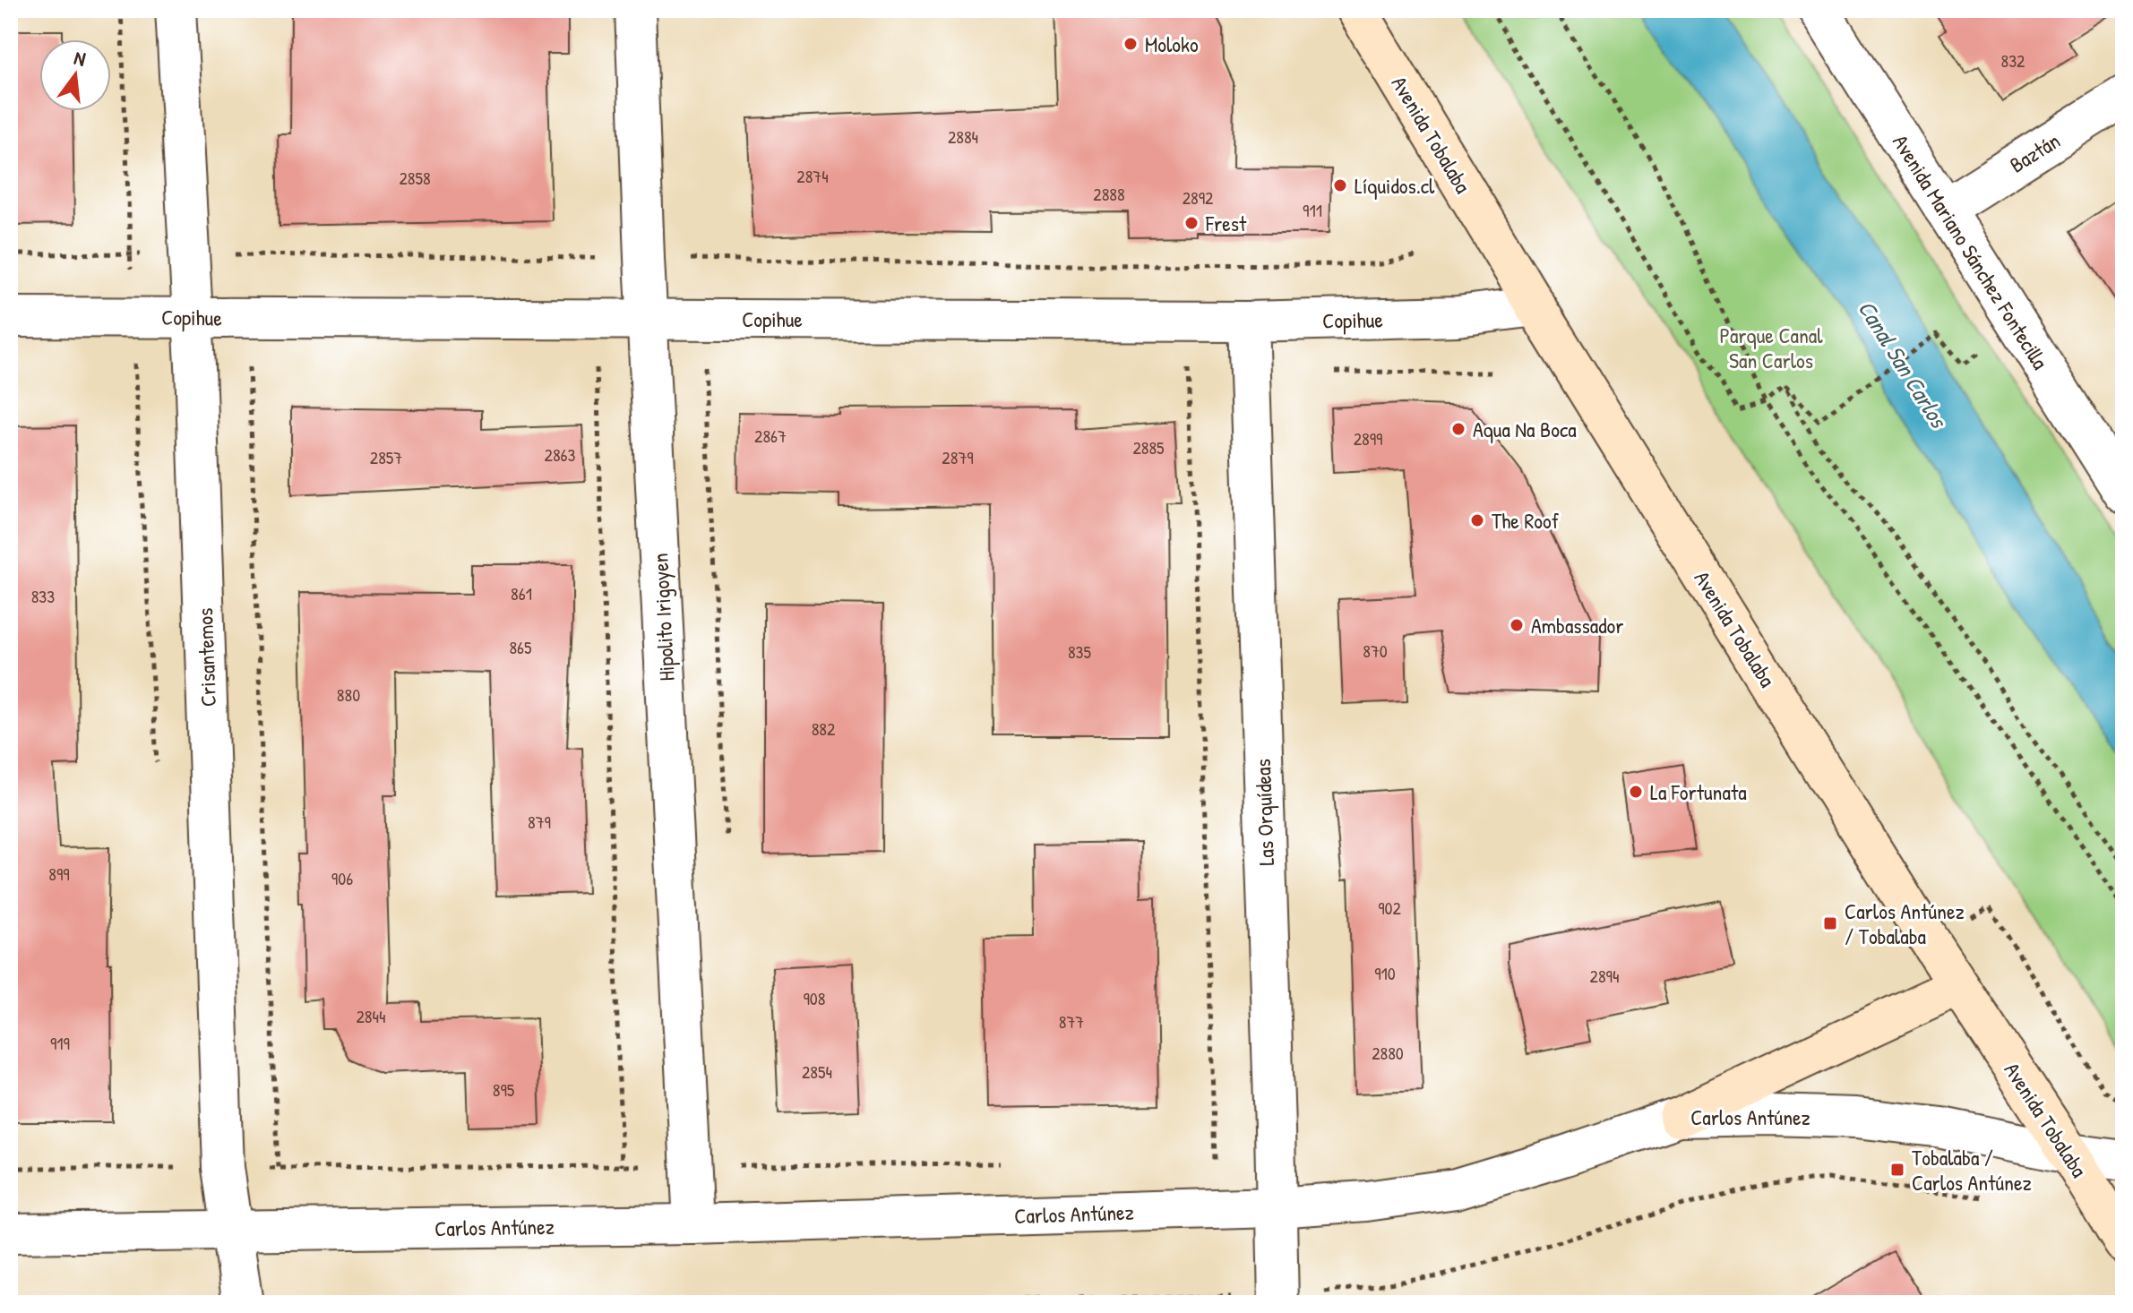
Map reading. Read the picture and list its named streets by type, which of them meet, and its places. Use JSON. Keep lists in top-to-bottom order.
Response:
{
  "streets": {
    "main road": ["Avenida Tobalaba"],
    "street": [
      "Baztán",
      "Avenida Mariano Sánchez Fontecilla",
      "Copihue",
      "Hipolito Irigoyen",
      "Crisantemos",
      "Las Orquídeas",
      "Carlos Antúnez"
    ]
  },
  "crossings": [
    ["Avenida Tobalaba", "Copihue"],
    ["Avenida Tobalaba", "Carlos Antúnez"],
    ["Baztán", "Avenida Mariano Sánchez Fontecilla"],
    ["Copihue", "Hipolito Irigoyen"],
    ["Copihue", "Crisantemos"],
    ["Copihue", "Las Orquídeas"],
    ["Hipolito Irigoyen", "Carlos Antúnez"],
    ["Crisantemos", "Carlos Antúnez"],
    ["Las Orquídeas", "Carlos Antúnez"]
  ],
  "water": ["Canal San Carlos"],
  "parks": ["Parque Canal San Carlos"],
  "places": {
    "other": [
      "Moloko",
      "Líquidos.cl",
      "Frest",
      "Aqua Na Boca",
      "The Roof",
      "Ambassador",
      "La Fortunata"
    ],
    "transit": ["Carlos Antúnez / Tobalaba", "Tobalaba / Carlos Antúnez"]
  },
  "house_numbers": [
    "832",
    "2884",
    "2874",
    "2858",
    "2888",
    "2892",
    "911",
    "2867",
    "2899",
    "2885",
    "2863",
    "2857",
    "2879",
    "861",
    "833",
    "865",
    "870",
    "835",
    "880",
    "882",
    "879",
    "899",
    "906",
    "902",
    "910",
    "2894",
    "908",
    "2844",
    "877",
    "919",
    "2880",
    "2854",
    "895"
  ],
  "north": "top"
}
